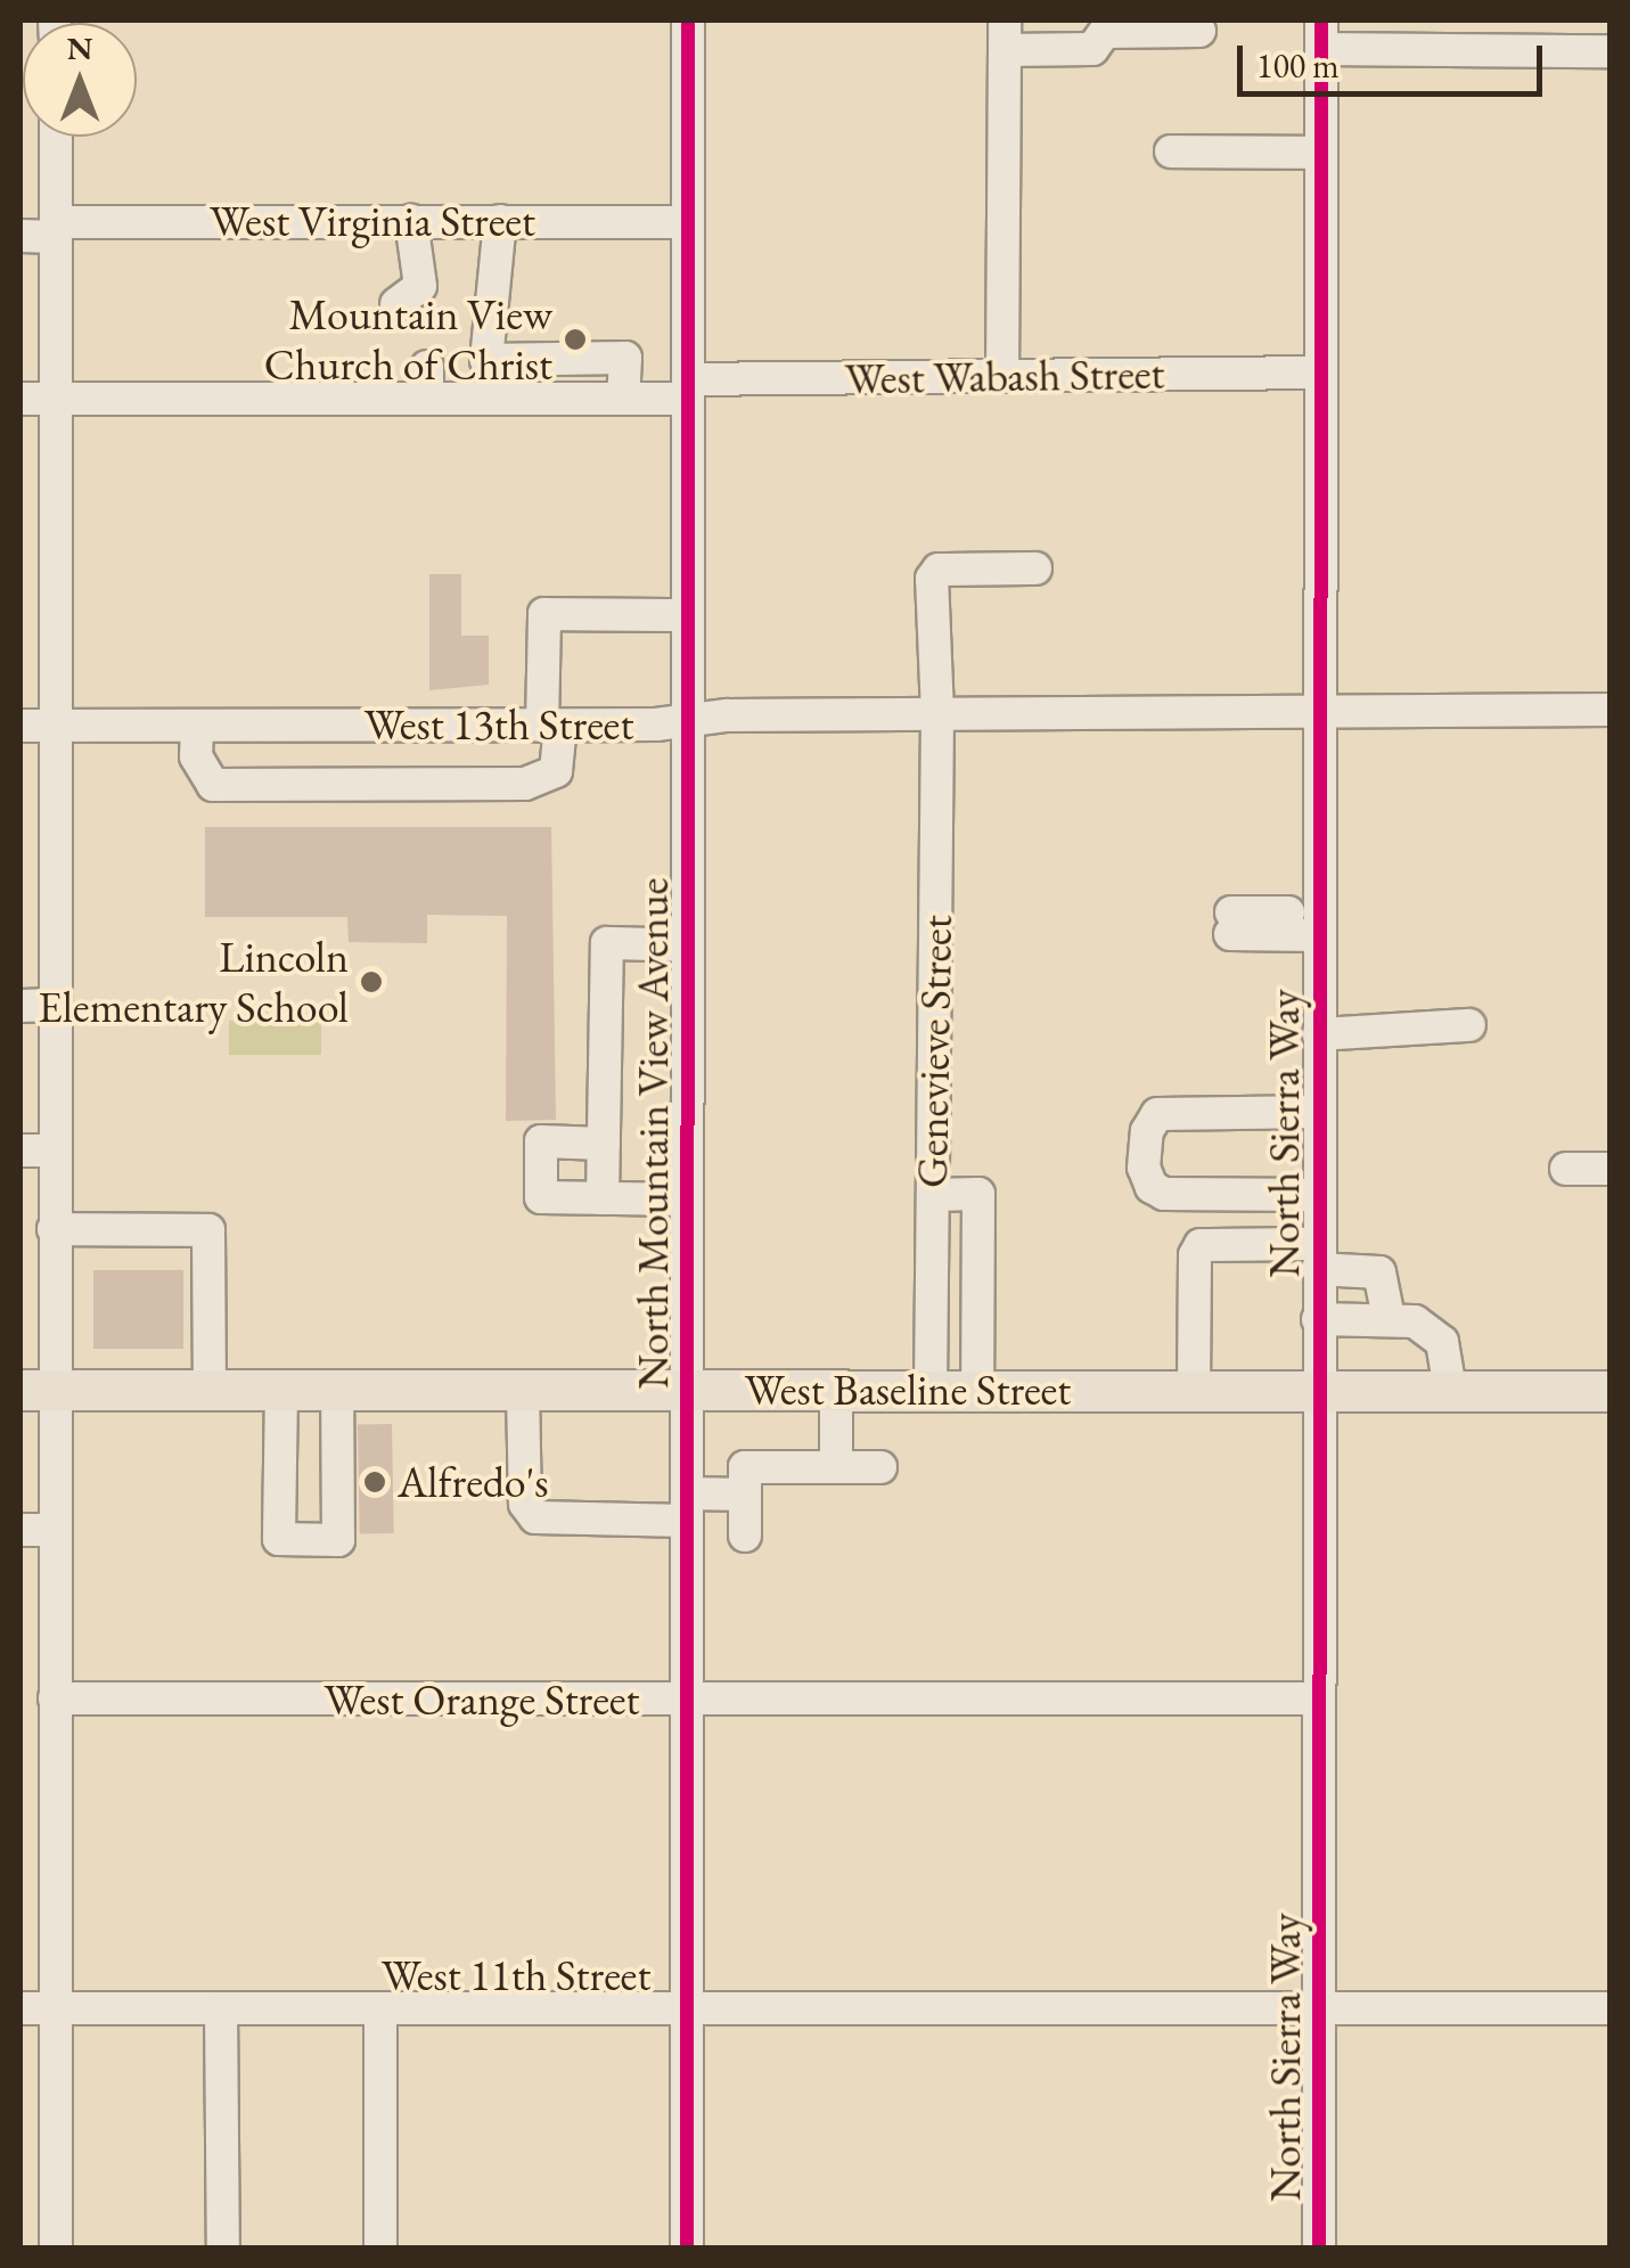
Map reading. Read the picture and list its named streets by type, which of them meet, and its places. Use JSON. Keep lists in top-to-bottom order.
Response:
{
  "streets": {
    "main road": ["West Baseline Street"],
    "street": [
      "West Virginia Street",
      "West Wabash Street",
      "West 13th Street",
      "Genevieve Street",
      "North Mountain View Avenue",
      "North Sierra Way",
      "West Orange Street",
      "West 11th Street"
    ]
  },
  "crossings": [
    ["West Virginia Street", "North Mountain View Avenue"],
    ["West Wabash Street", "North Mountain View Avenue"],
    ["West Wabash Street", "North Sierra Way"],
    ["West 13th Street", "Genevieve Street"],
    ["West 13th Street", "North Mountain View Avenue"],
    ["West 13th Street", "North Sierra Way"],
    ["Genevieve Street", "West Baseline Street"],
    ["North Mountain View Avenue", "West Baseline Street"],
    ["North Mountain View Avenue", "West Orange Street"],
    ["North Mountain View Avenue", "West 11th Street"],
    ["North Sierra Way", "West Baseline Street"],
    ["North Sierra Way", "West Orange Street"],
    ["North Sierra Way", "West 11th Street"]
  ],
  "places": ["Mountain View Church of Christ", "Lincoln Elementary School", "Alfredo's"],
  "scale_bar": "100 m",
  "north": "top"
}
